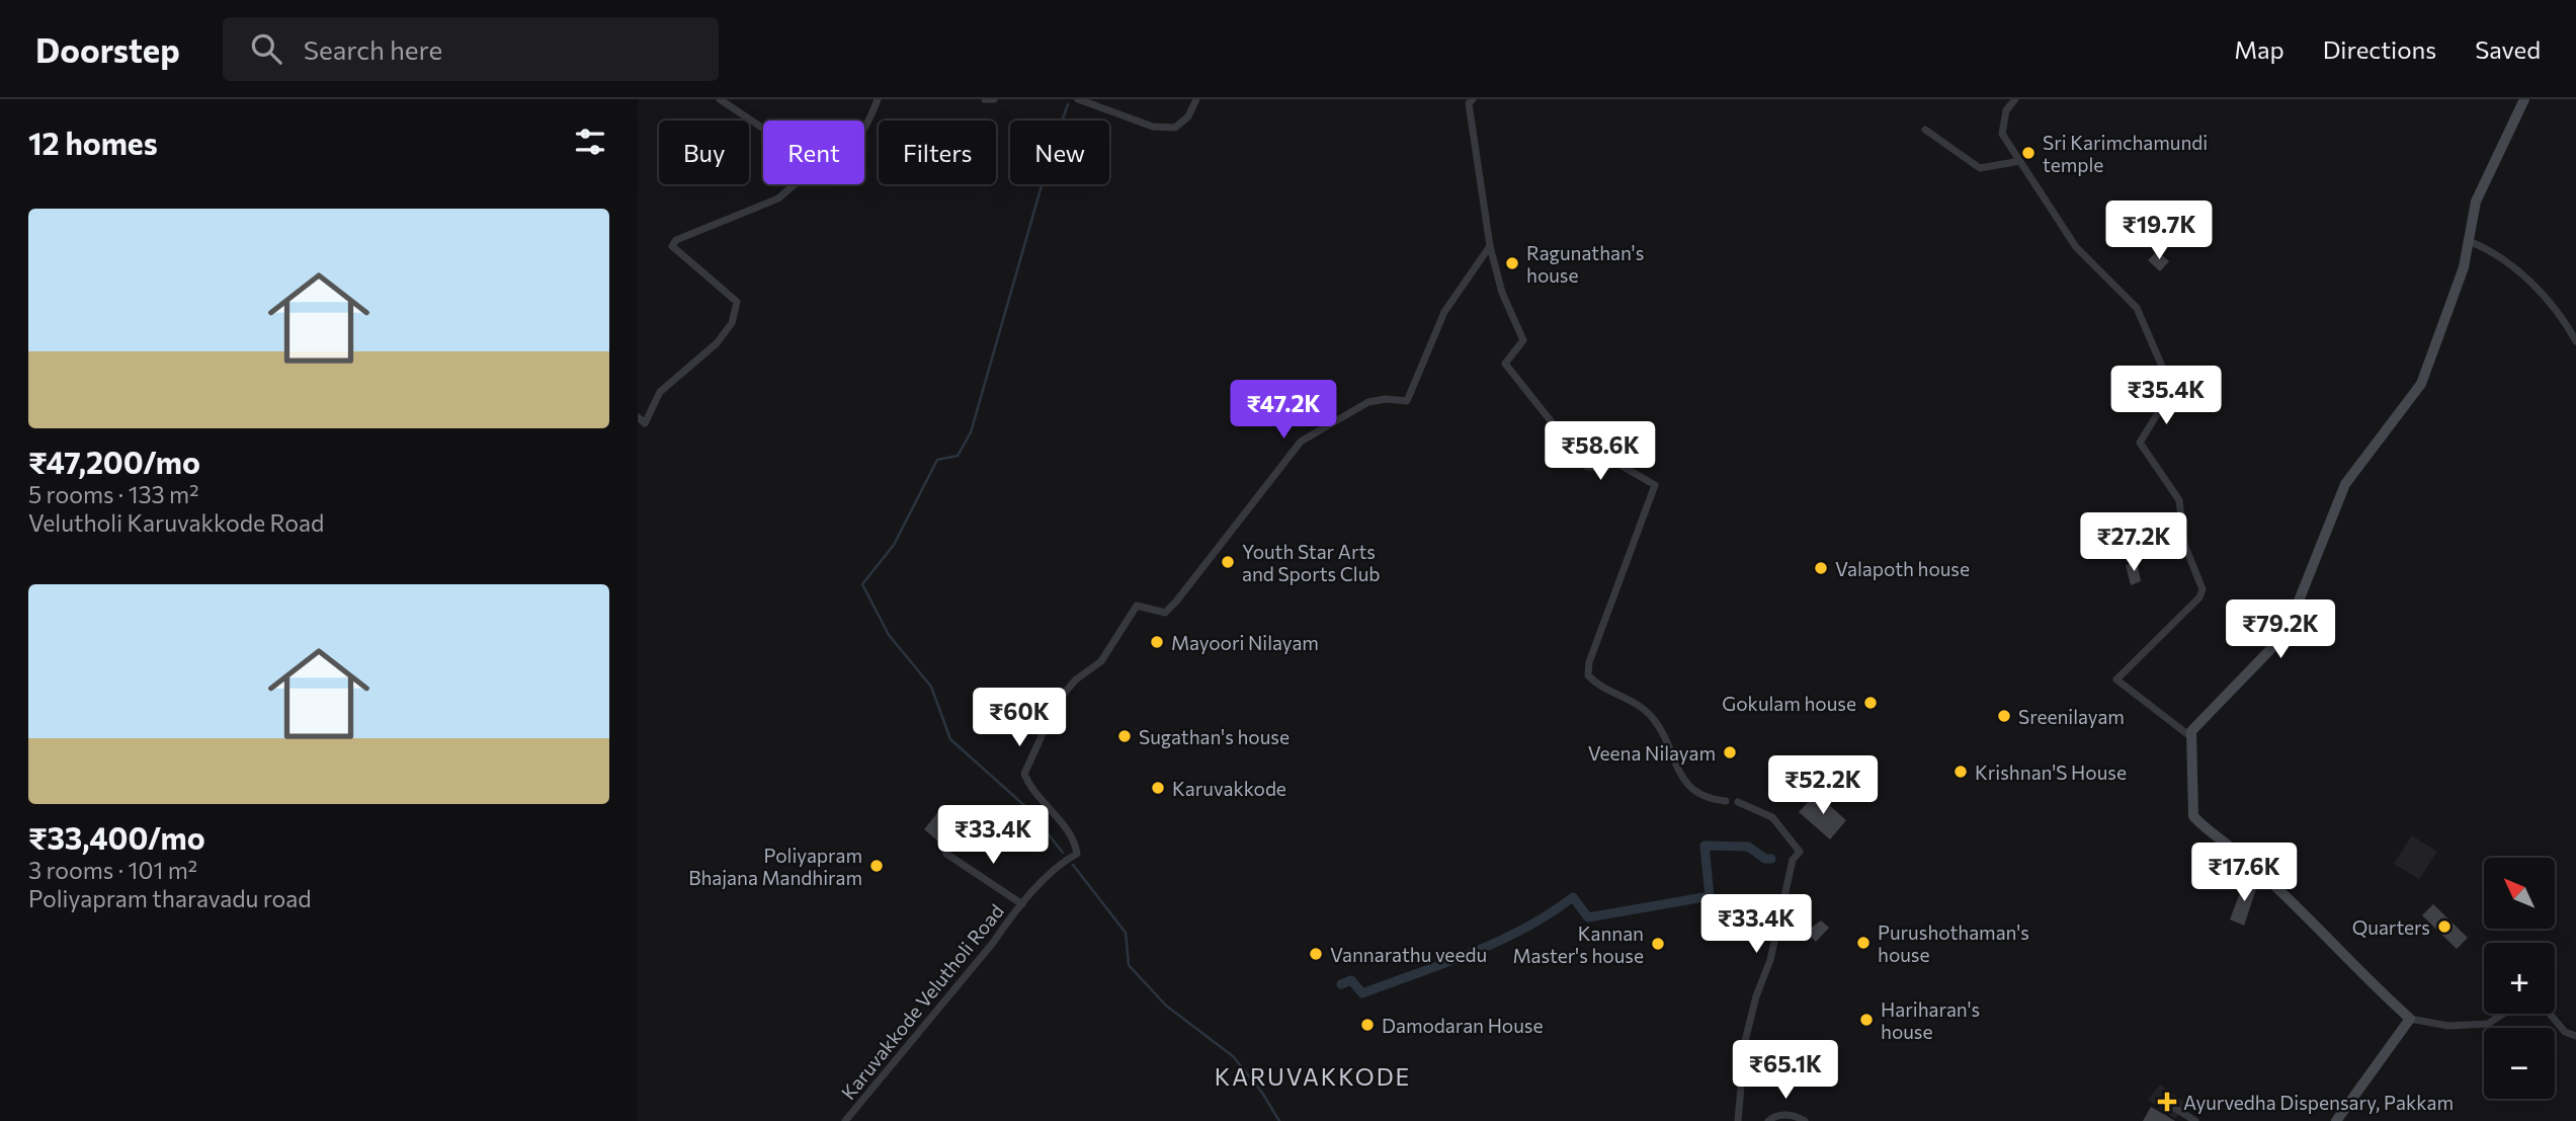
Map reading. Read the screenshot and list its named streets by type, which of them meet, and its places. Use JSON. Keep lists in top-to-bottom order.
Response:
{
  "streets": {
    "street": ["Karuvakkode Velutholi Road"]
  },
  "districts": ["KARUVAKKODE"],
  "places": {
    "other": [
      "Sri Karimchamundi temple",
      "Ragunathan's house",
      "Youth Star Arts and Sports Club",
      "Valapoth house",
      "Mayoori Nilayam",
      "Gokulam house",
      "Sreenilayam",
      "Sugathan's house",
      "Veena Nilayam",
      "Krishnan'S House",
      "Karuvakkode",
      "Poliyapram Bhajana Mandhiram",
      "Quarters",
      "Purushothaman's house",
      "Kannan Master's house",
      "Vannarathu veedu",
      "Hariharan's house",
      "Damodaran House"
    ],
    "health": ["Ayurvedha Dispensary, Pakkam"]
  },
  "north": "top left",
  "page": {
    "header": "Doorstep",
    "search": "Search here",
    "nav": ["Map", "Directions", "Saved"],
    "heading": "12 homes",
    "chip": [
      "Buy",
      "Rent",
      "Filters",
      "New"
    ],
    "list": [
      {
        "name": "₹47,200/mo",
        "note": "5 rooms · 133 m² · Velutholi Karuvakkode Road"
      },
      {
        "name": "₹33,400/mo",
        "note": "3 rooms · 101 m² · Poliyapram tharavadu road"
      }
    ],
    "price": [
      "₹19.7K",
      "₹35.4K",
      "₹47.2K",
      "₹58.6K",
      "₹27.2K",
      "₹79.2K",
      "₹60K",
      "₹52.2K",
      "₹33.4K",
      "₹17.6K",
      "₹33.4K",
      "₹65.1K"
    ],
    "map_buttons": ["+", "−"]
  }
}
